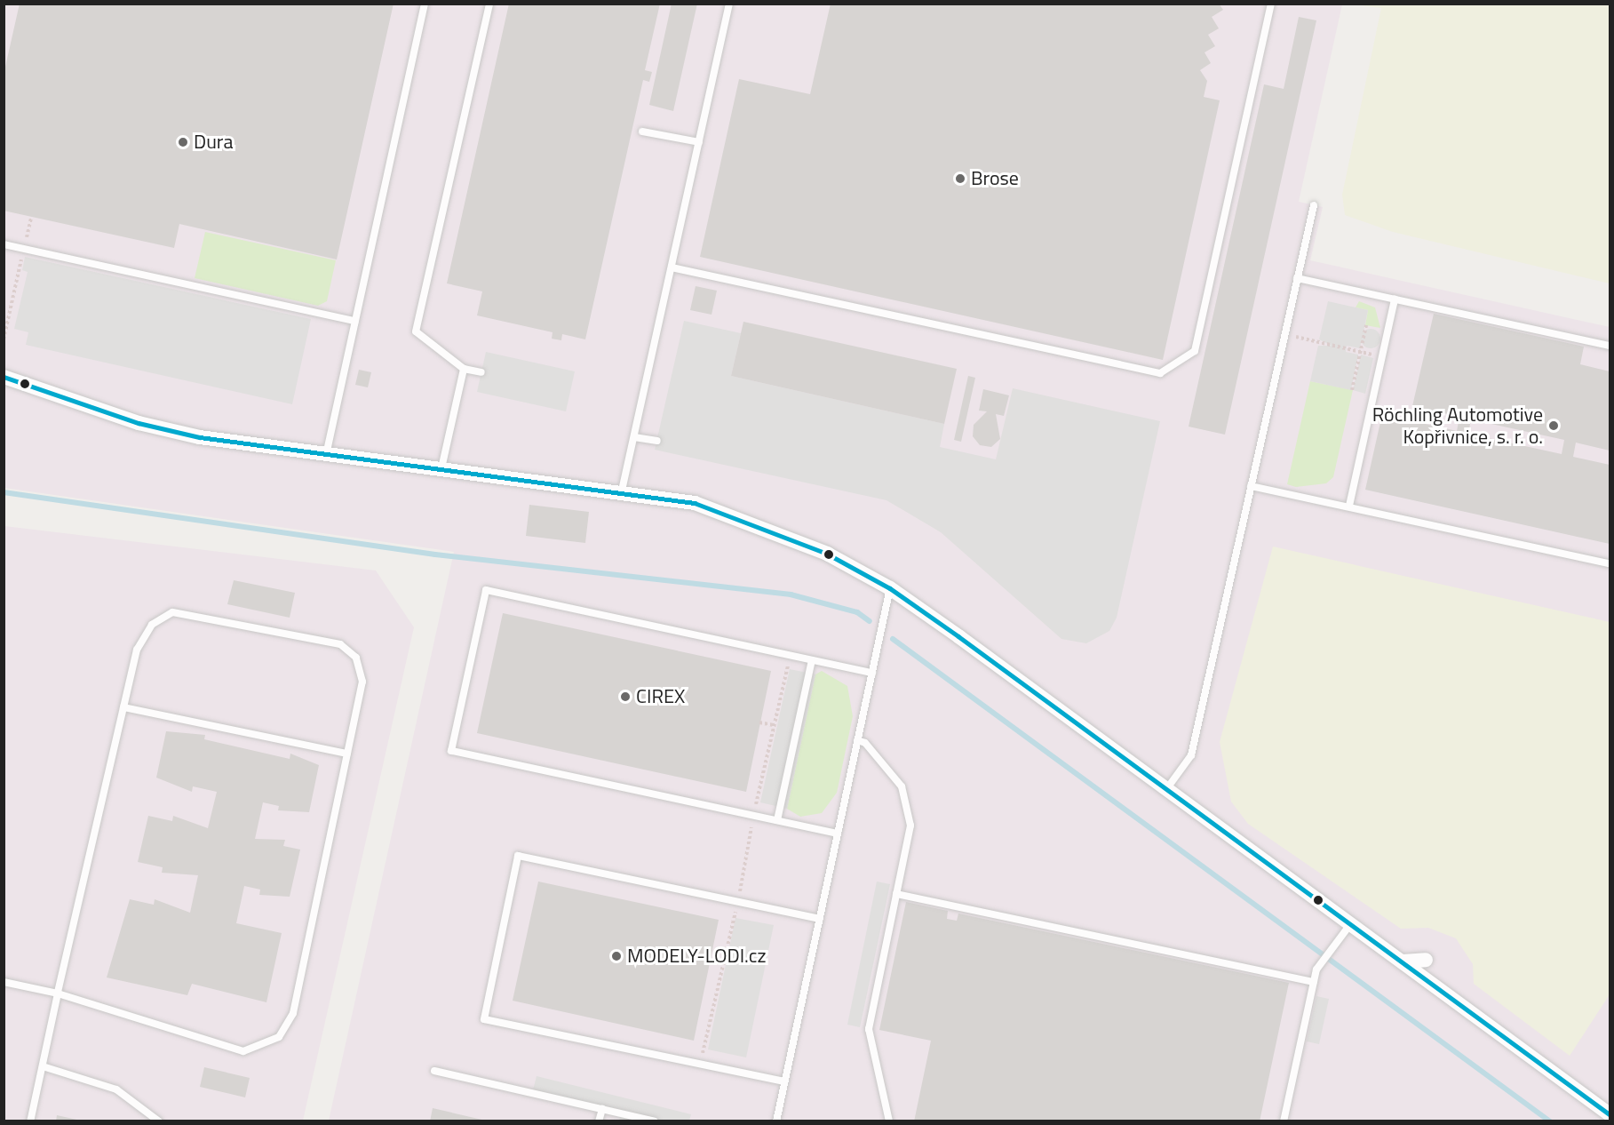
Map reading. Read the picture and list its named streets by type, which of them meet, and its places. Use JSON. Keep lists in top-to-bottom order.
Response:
{
  "places": [
    "Dura",
    "Brose",
    "Röchling Automotive Kopřivnice, s. r. o.",
    "CIREX",
    "MODELY-LODI.cz"
  ]
}
